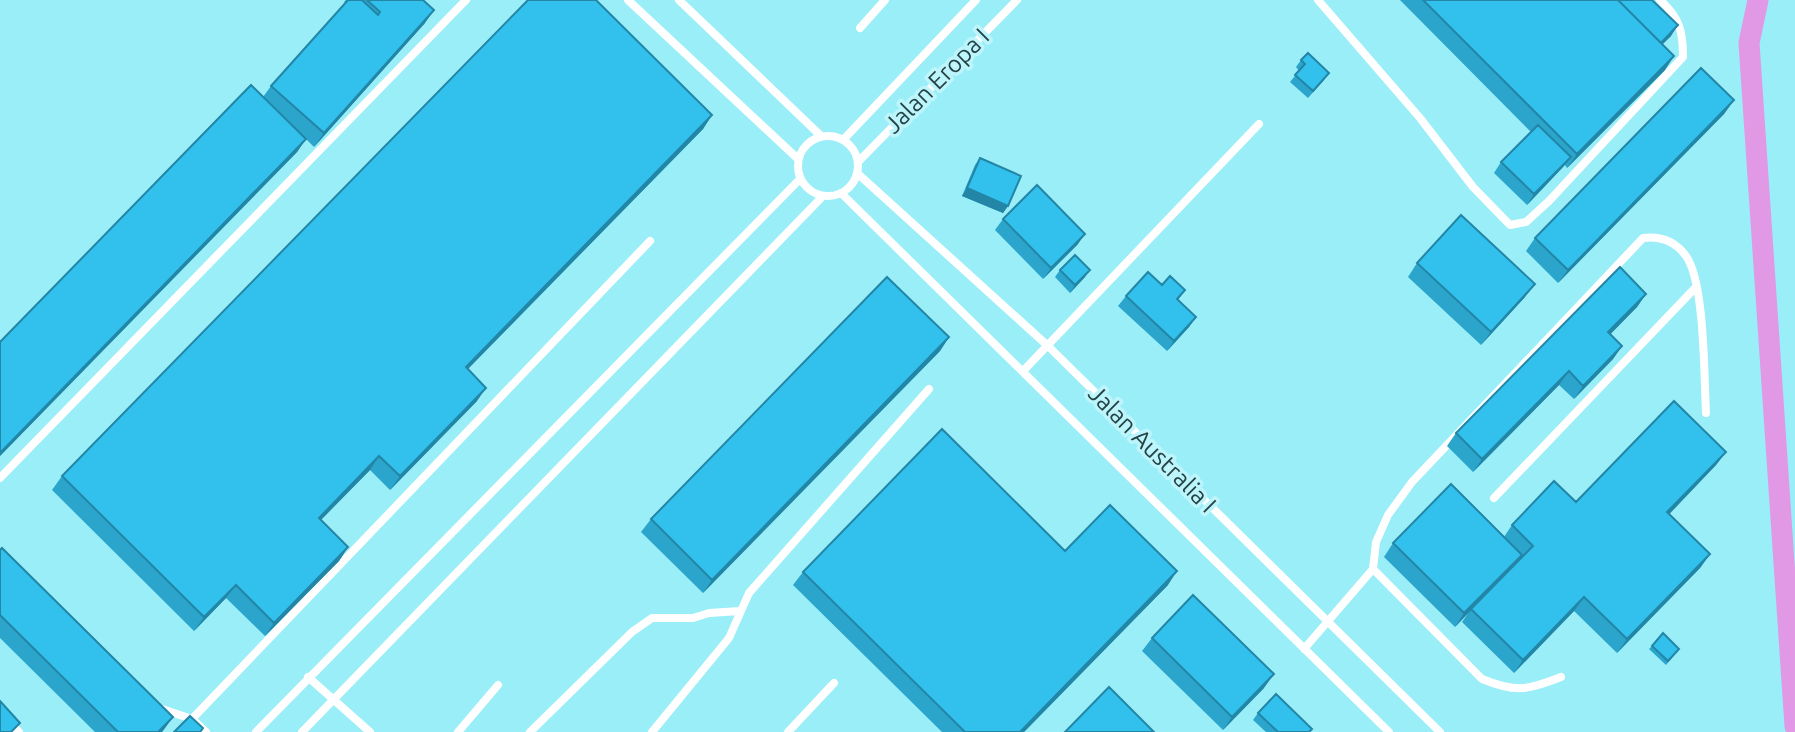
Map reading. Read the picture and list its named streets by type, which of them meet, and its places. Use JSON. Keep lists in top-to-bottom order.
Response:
{
  "streets": {
    "lane": ["Jalan Eropa I", "Jalan Australia I"]
  },
  "crossings": [
    ["Jalan Eropa I", "Jalan Australia I"]
  ]
}
